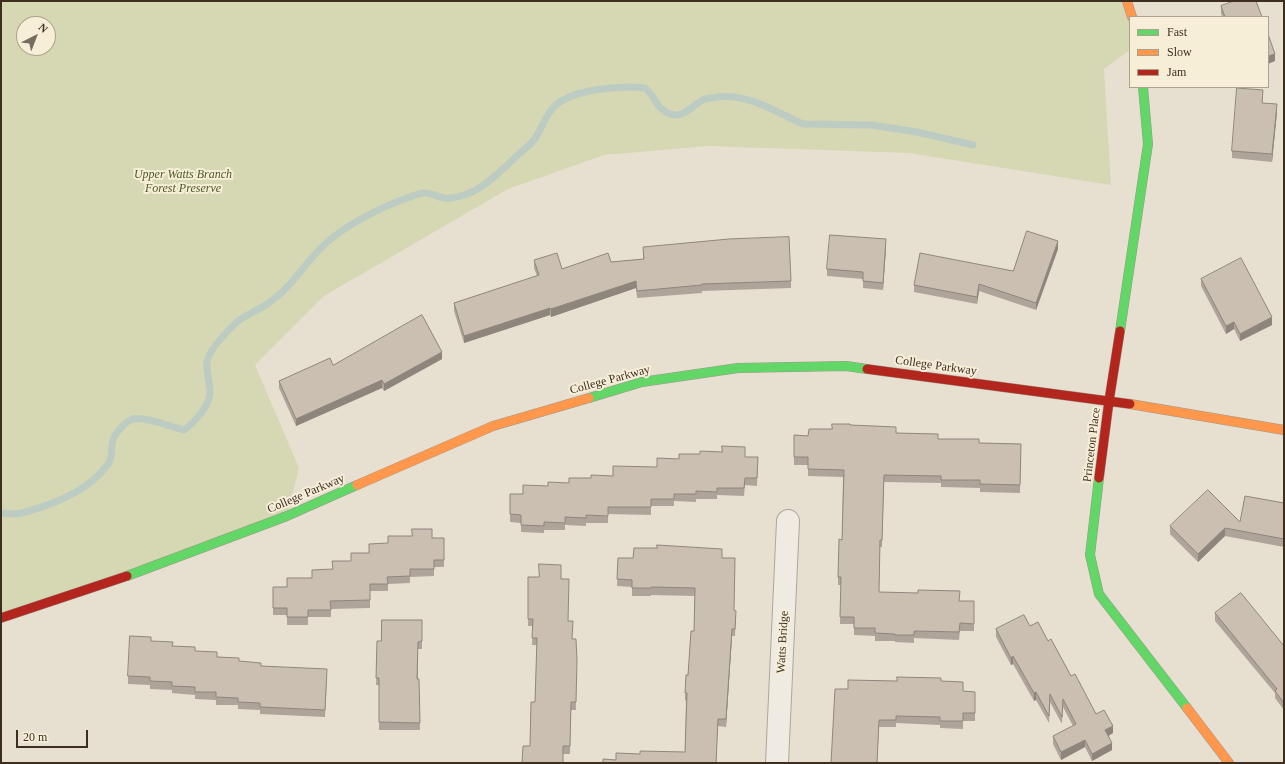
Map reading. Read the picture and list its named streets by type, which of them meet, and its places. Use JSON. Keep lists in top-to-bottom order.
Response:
{
  "streets": {
    "street": ["College Parkway", "Princeton Place", "Watts Bridge"]
  },
  "crossings": [
    ["College Parkway", "Princeton Place"]
  ],
  "parks": ["Upper Watts Branch Forest Preserve"],
  "legend": ["Fast", "Slow", "Jam"],
  "scale_bar": "20 m",
  "north": "top right"
}
